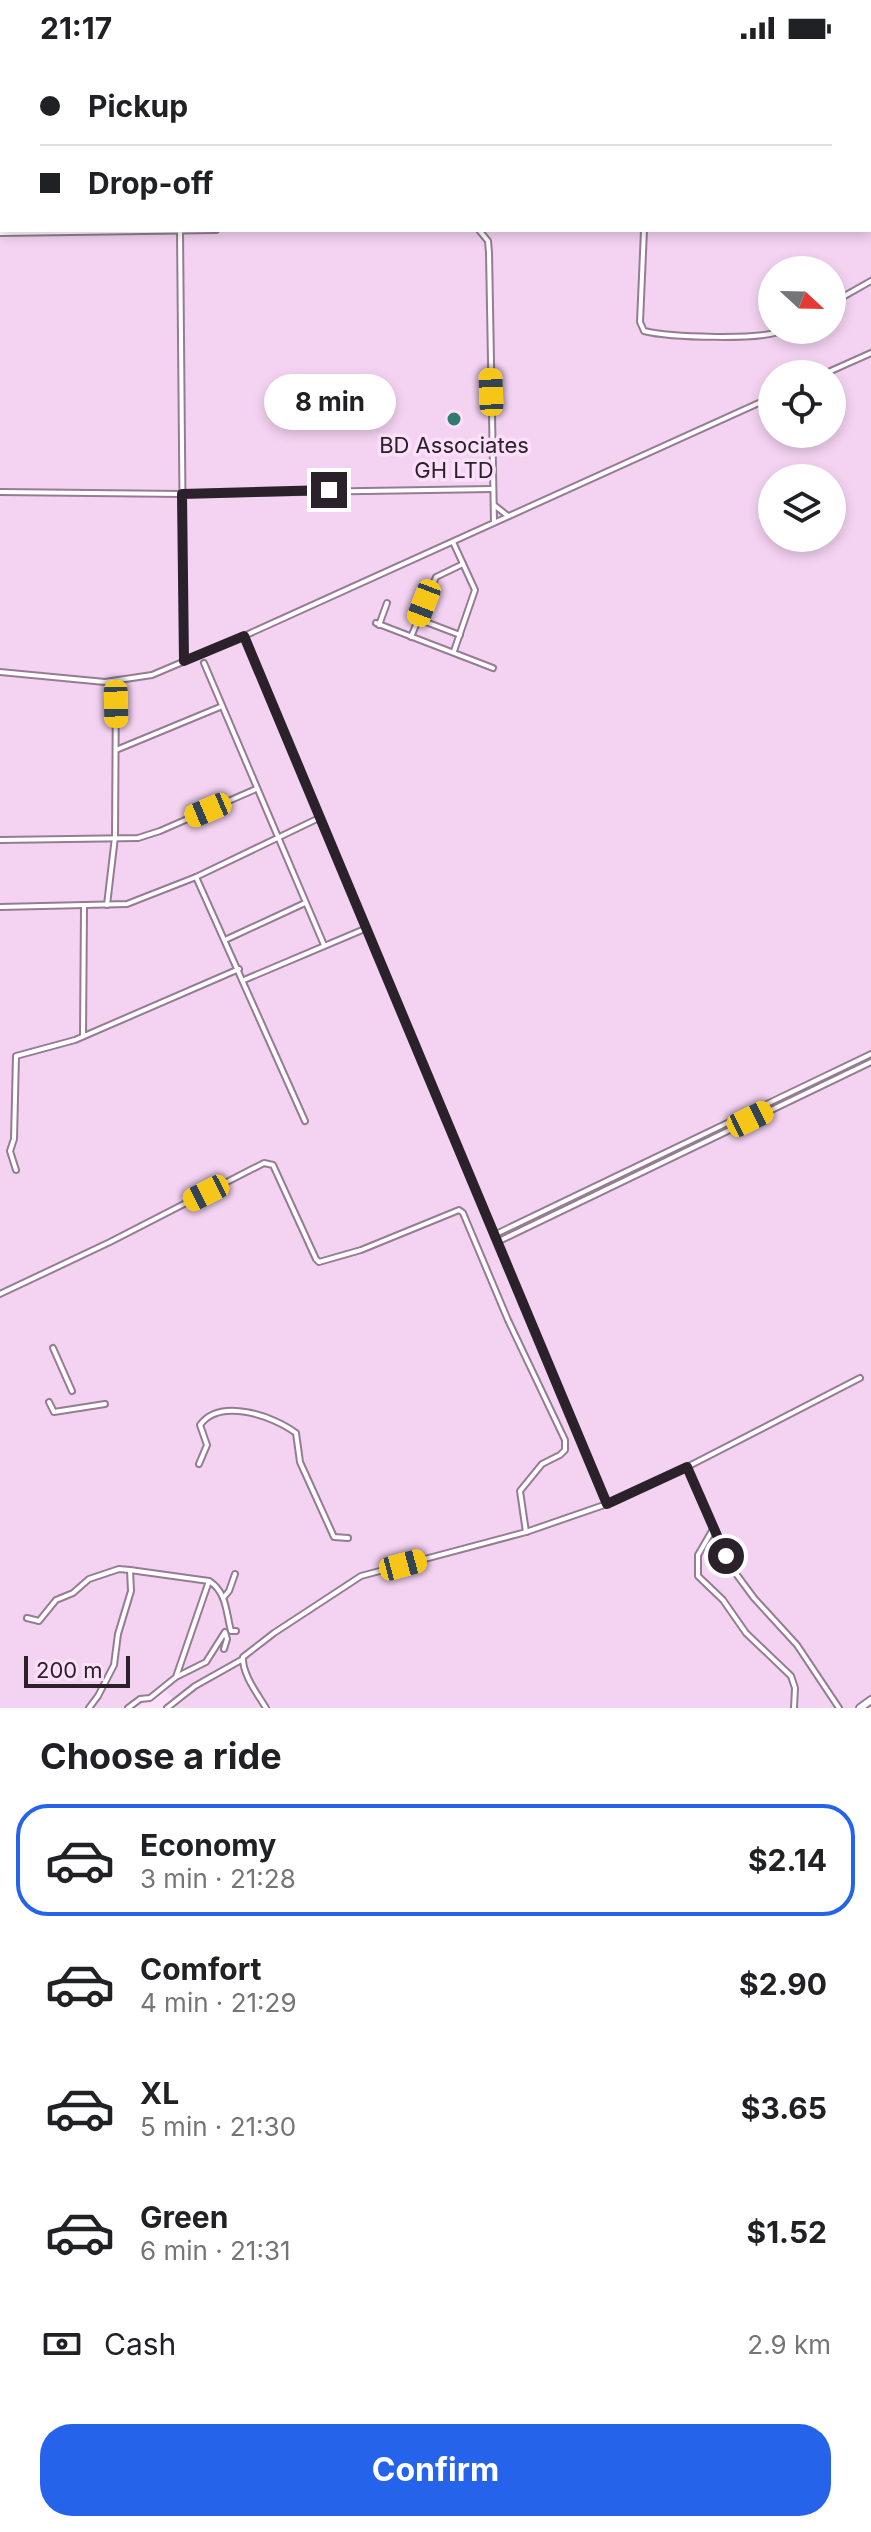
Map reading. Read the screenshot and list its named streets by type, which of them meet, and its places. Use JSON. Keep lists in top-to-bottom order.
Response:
{
  "places": ["BD Associates GH LTD"],
  "scale_bar": "200 m",
  "north": "right",
  "page": {
    "status": "21:17",
    "banner": ["Pickup", "Drop-off"],
    "bubble": "8 min",
    "scale": "200 m",
    "heading": "Choose a ride",
    "list": [
      {
        "name": "Economy",
        "note": "3 min · 21:28",
        "value": "$2.14"
      },
      {
        "name": "Comfort",
        "note": "4 min · 21:29",
        "value": "$2.90"
      },
      {
        "name": "XL",
        "note": "5 min · 21:30",
        "value": "$3.65"
      },
      {
        "name": "Green",
        "note": "6 min · 21:31",
        "value": "$1.52"
      }
    ],
    "pay": ["Cash", "2.9 km"],
    "buttons": "Confirm"
  }
}
